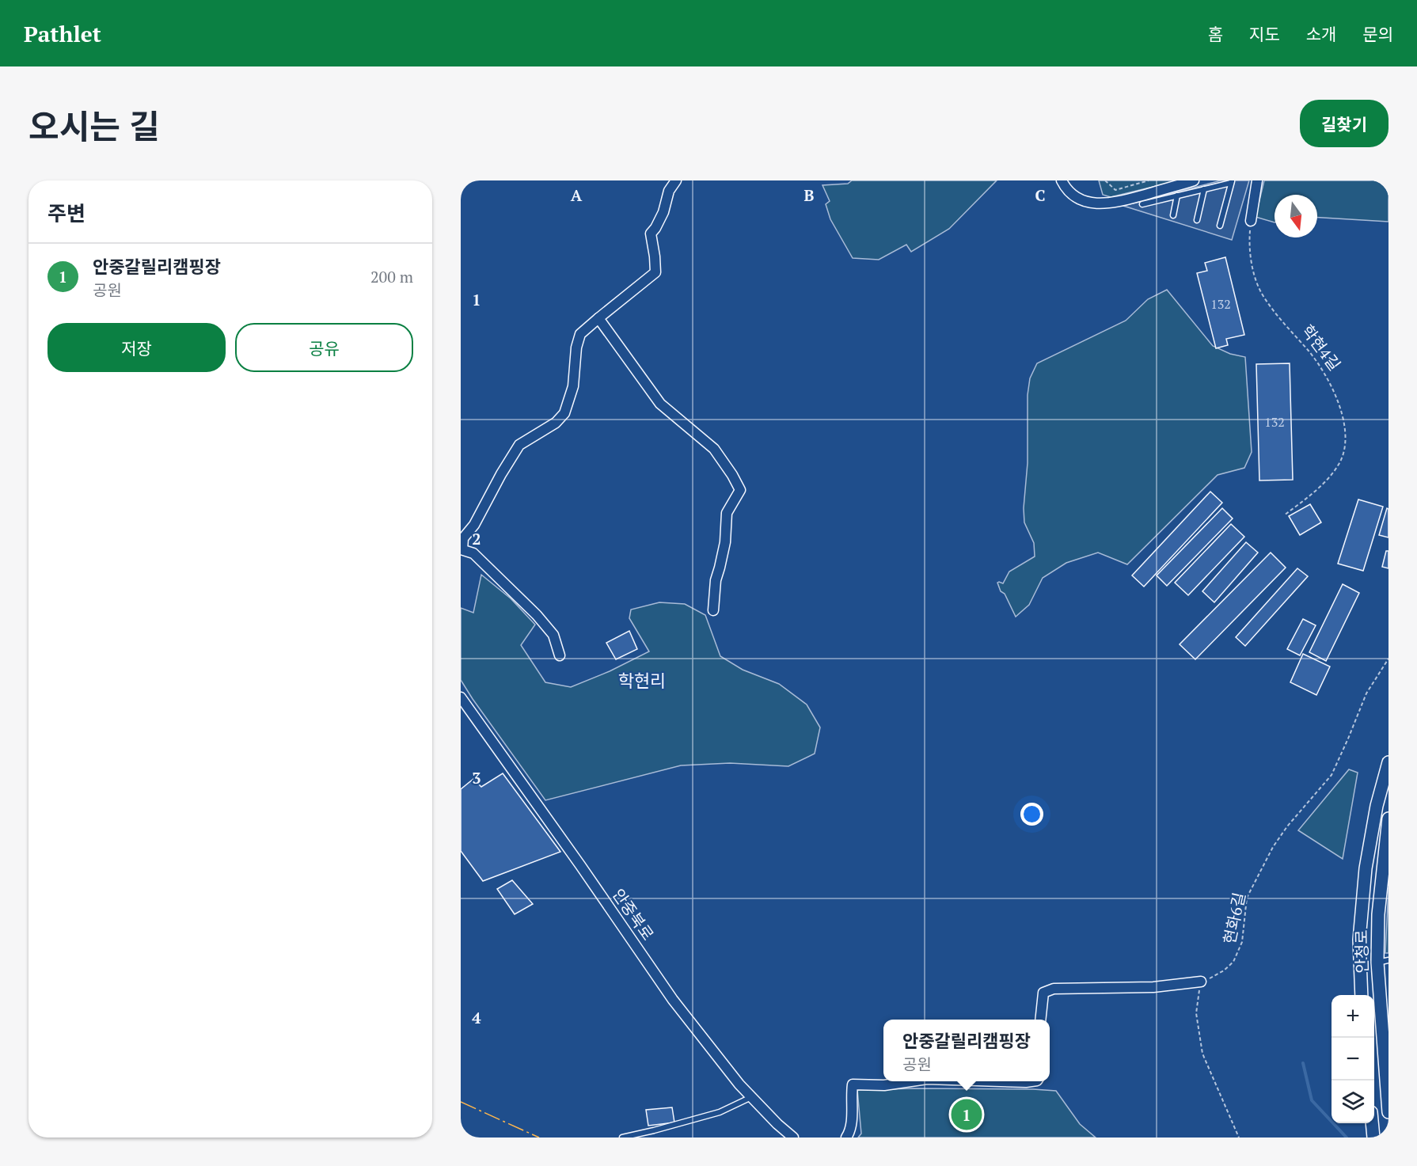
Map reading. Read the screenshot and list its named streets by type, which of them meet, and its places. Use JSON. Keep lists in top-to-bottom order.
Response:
{
  "streets": {
    "street": ["안중북로", "안청로"],
    "path": ["학현4길", "현화6길"]
  },
  "districts": ["학현리"],
  "house_numbers": ["132", "132"],
  "north": "bottom",
  "page": {
    "header": "Pathlet",
    "nav": [
      "홈",
      "지도",
      "소개",
      "문의"
    ],
    "title": "오시는 길",
    "buttons": [
      "길찾기",
      ["저장", "공유"]
    ],
    "heading": "주변",
    "list": [
      {
        "mark": "1",
        "name": "안중갈릴리캠핑장",
        "note": "공원",
        "value": "200 m"
      }
    ],
    "map_buttons": ["+", "−"],
    "popup": ["안중갈릴리캠핑장", "공원"],
    "pins": "1"
  },
  "grid": {
    "columns": ["A", "B", "C"],
    "rows": [
      "1",
      "2",
      "3",
      "4"
    ]
  }
}
